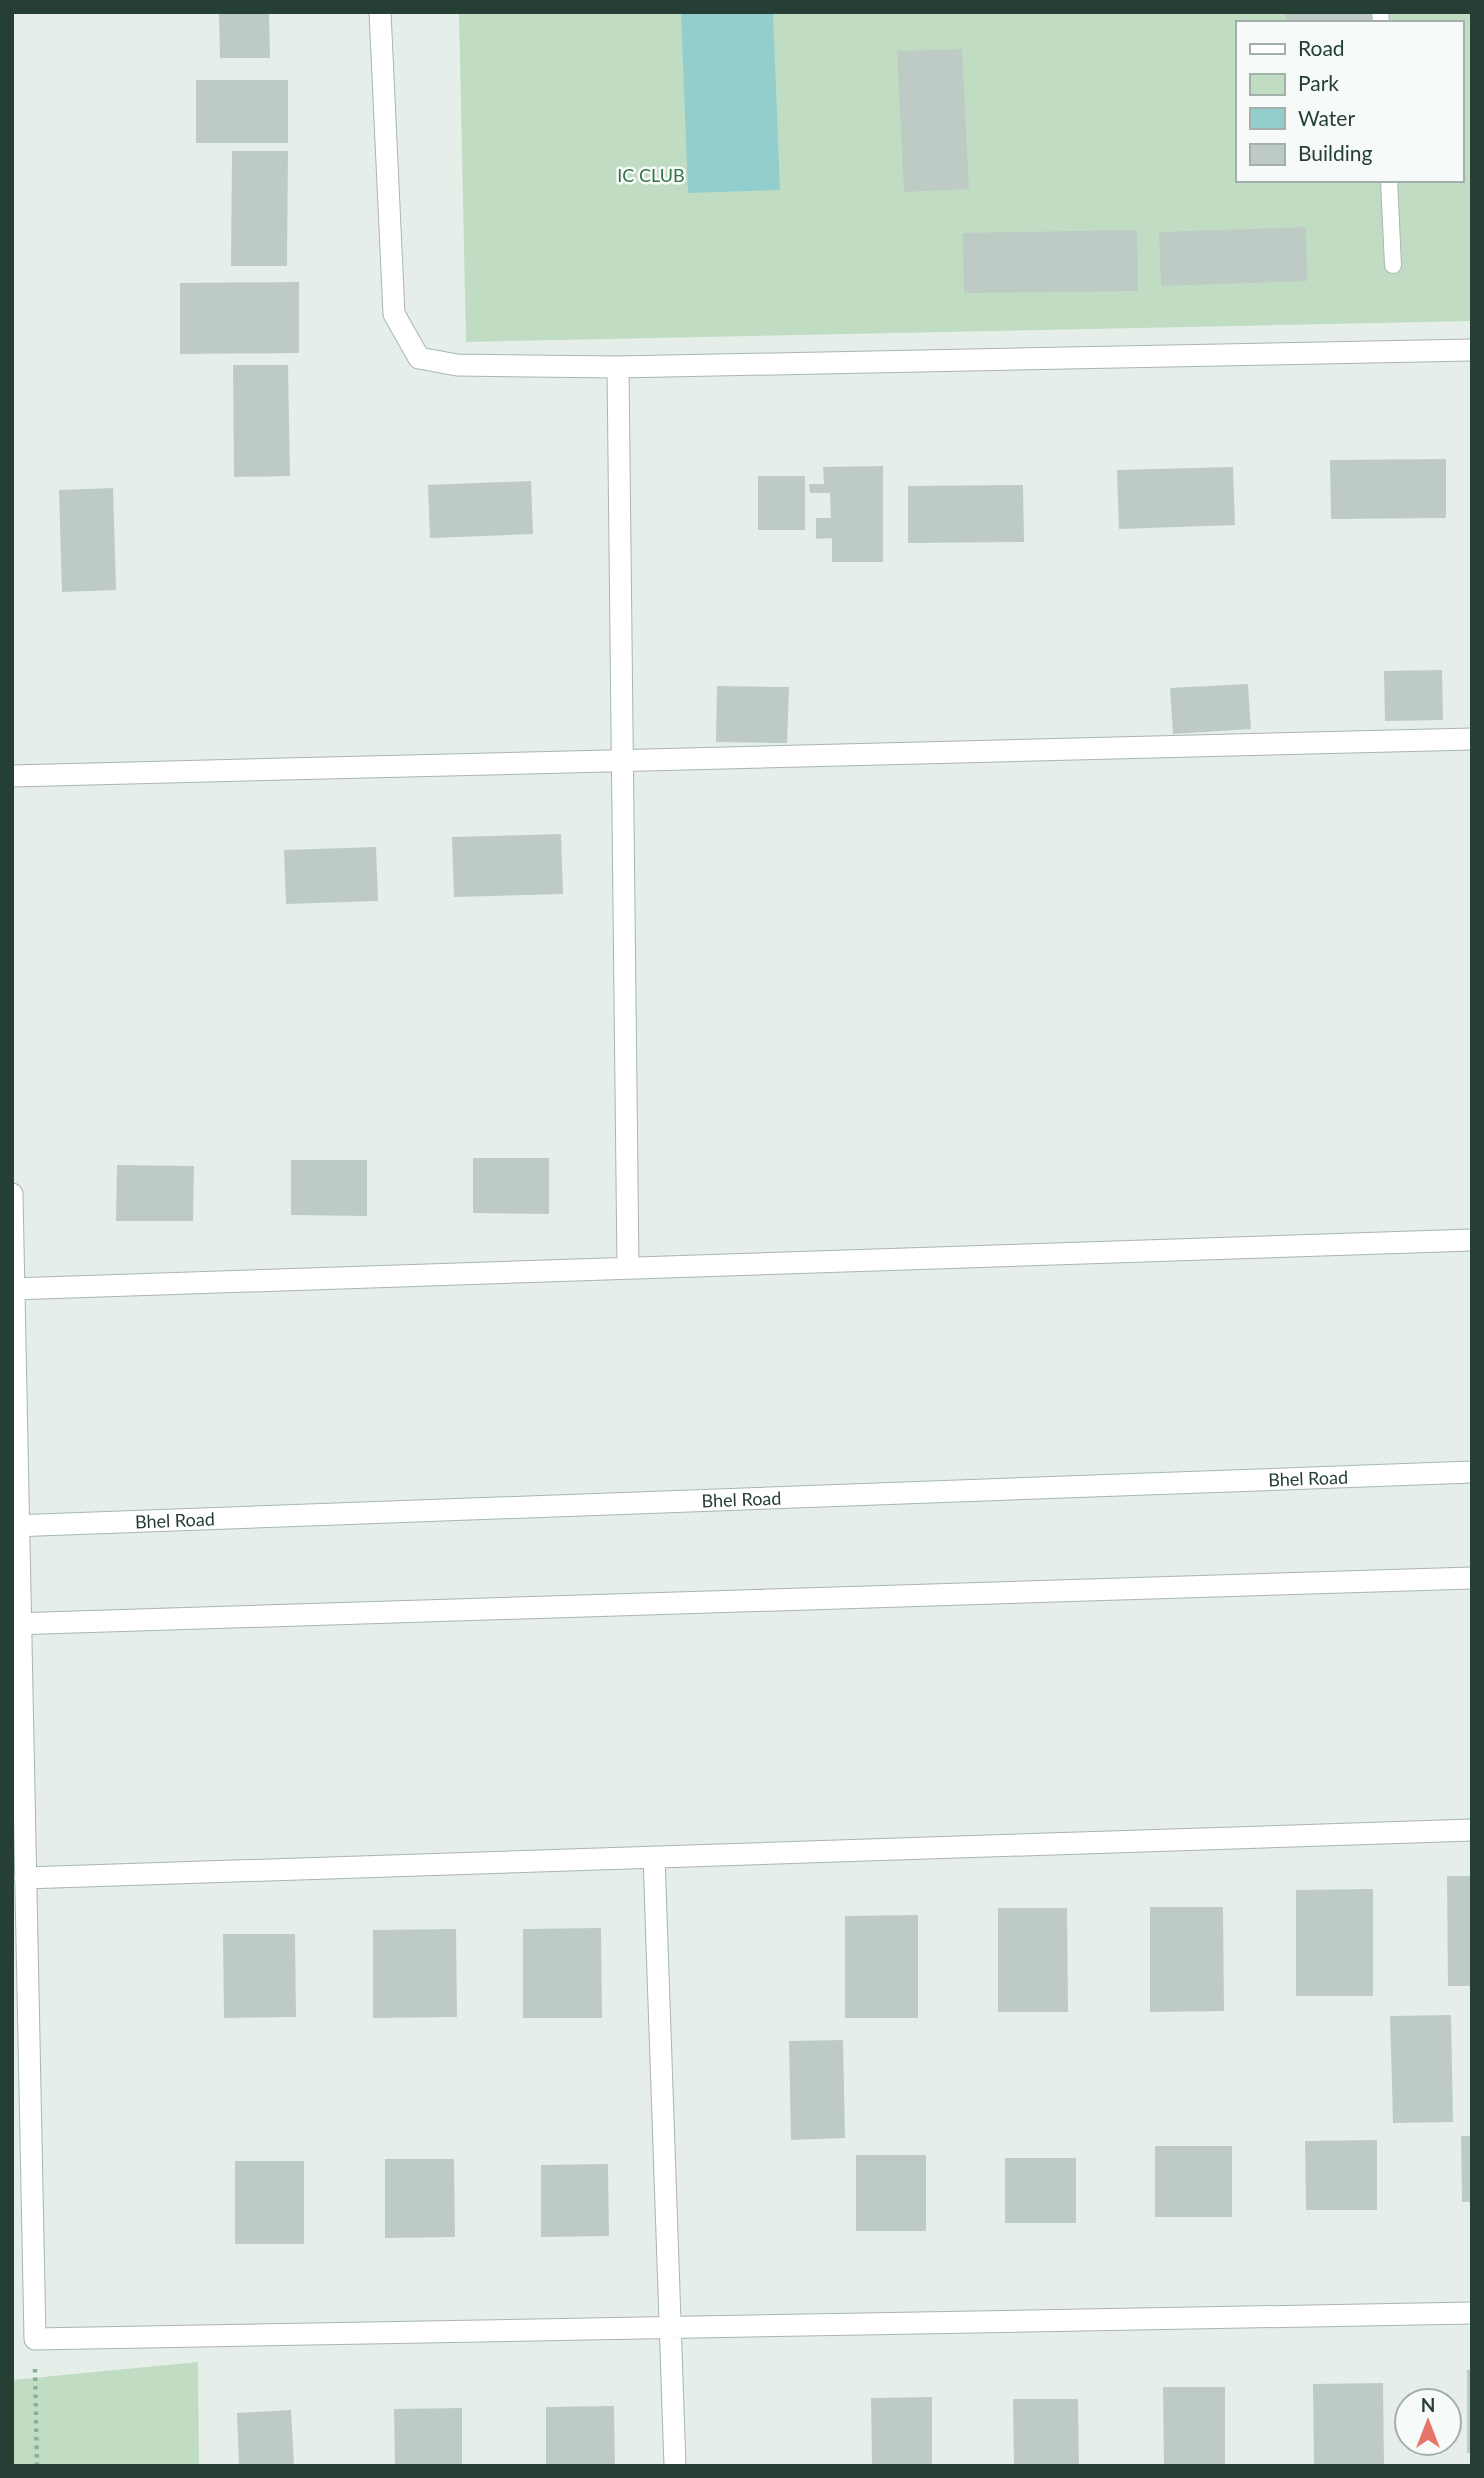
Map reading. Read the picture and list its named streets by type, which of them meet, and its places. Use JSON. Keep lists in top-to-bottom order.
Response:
{
  "streets": {
    "street": ["Bhel Road"]
  },
  "parks": ["IC CLUB"],
  "legend": [
    "Road",
    "Park",
    "Water",
    "Building"
  ],
  "north": "top"
}
